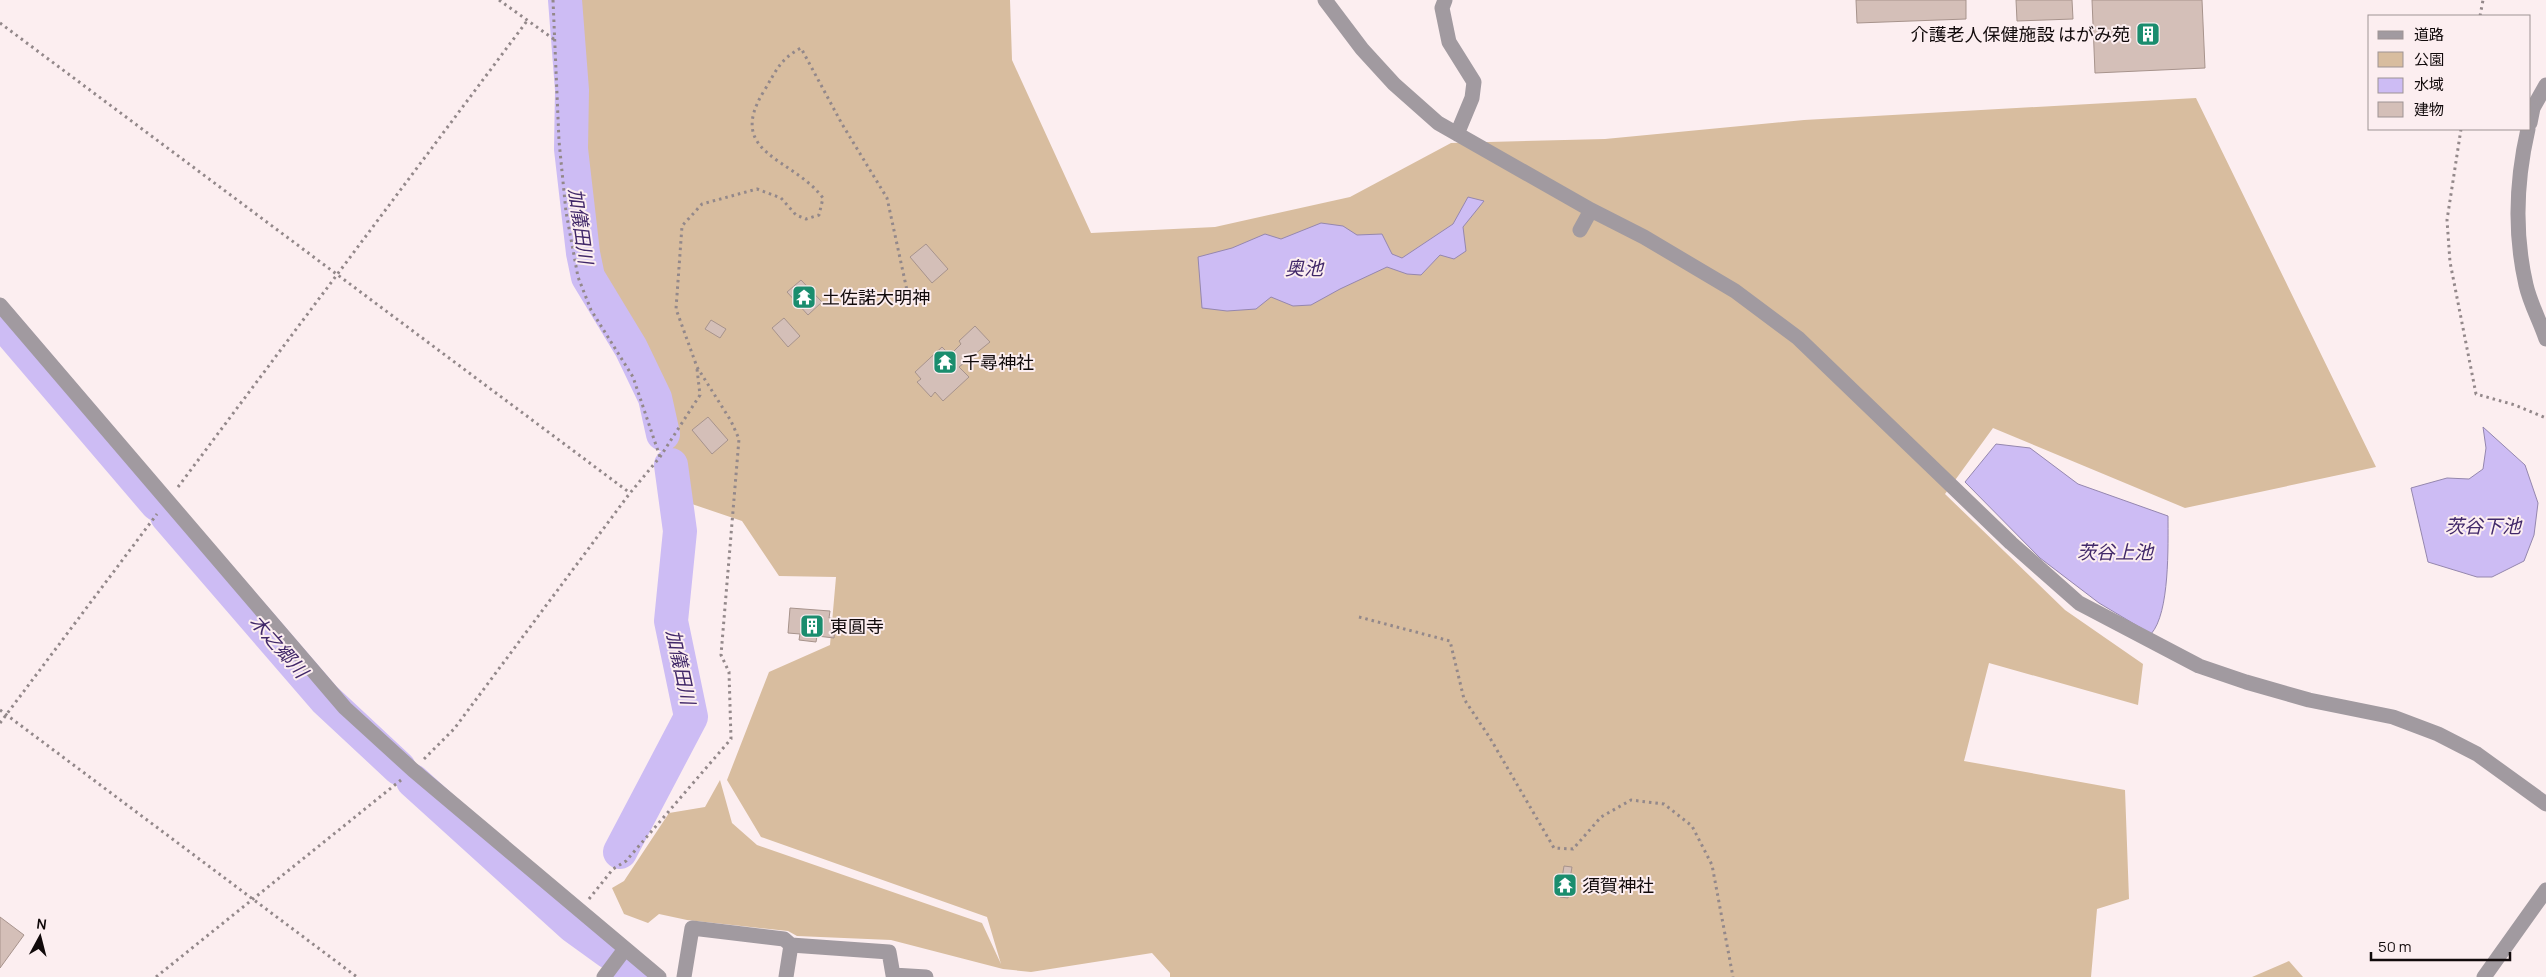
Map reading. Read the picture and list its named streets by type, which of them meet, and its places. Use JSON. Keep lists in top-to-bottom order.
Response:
{
  "water": [
    "加儀田川",
    "奥池",
    "茨谷下池",
    "茨谷上池",
    "木之郷川"
  ],
  "places": {
    "building": ["介護老人保健施設 はがみ苑", "東圓寺"],
    "temple": ["土佐諾大明神", "千尋神社", "須賀神社"]
  },
  "legend": [
    "道路",
    "公園",
    "水域",
    "建物"
  ],
  "scale_bar": "50 m",
  "north": "top"
}
